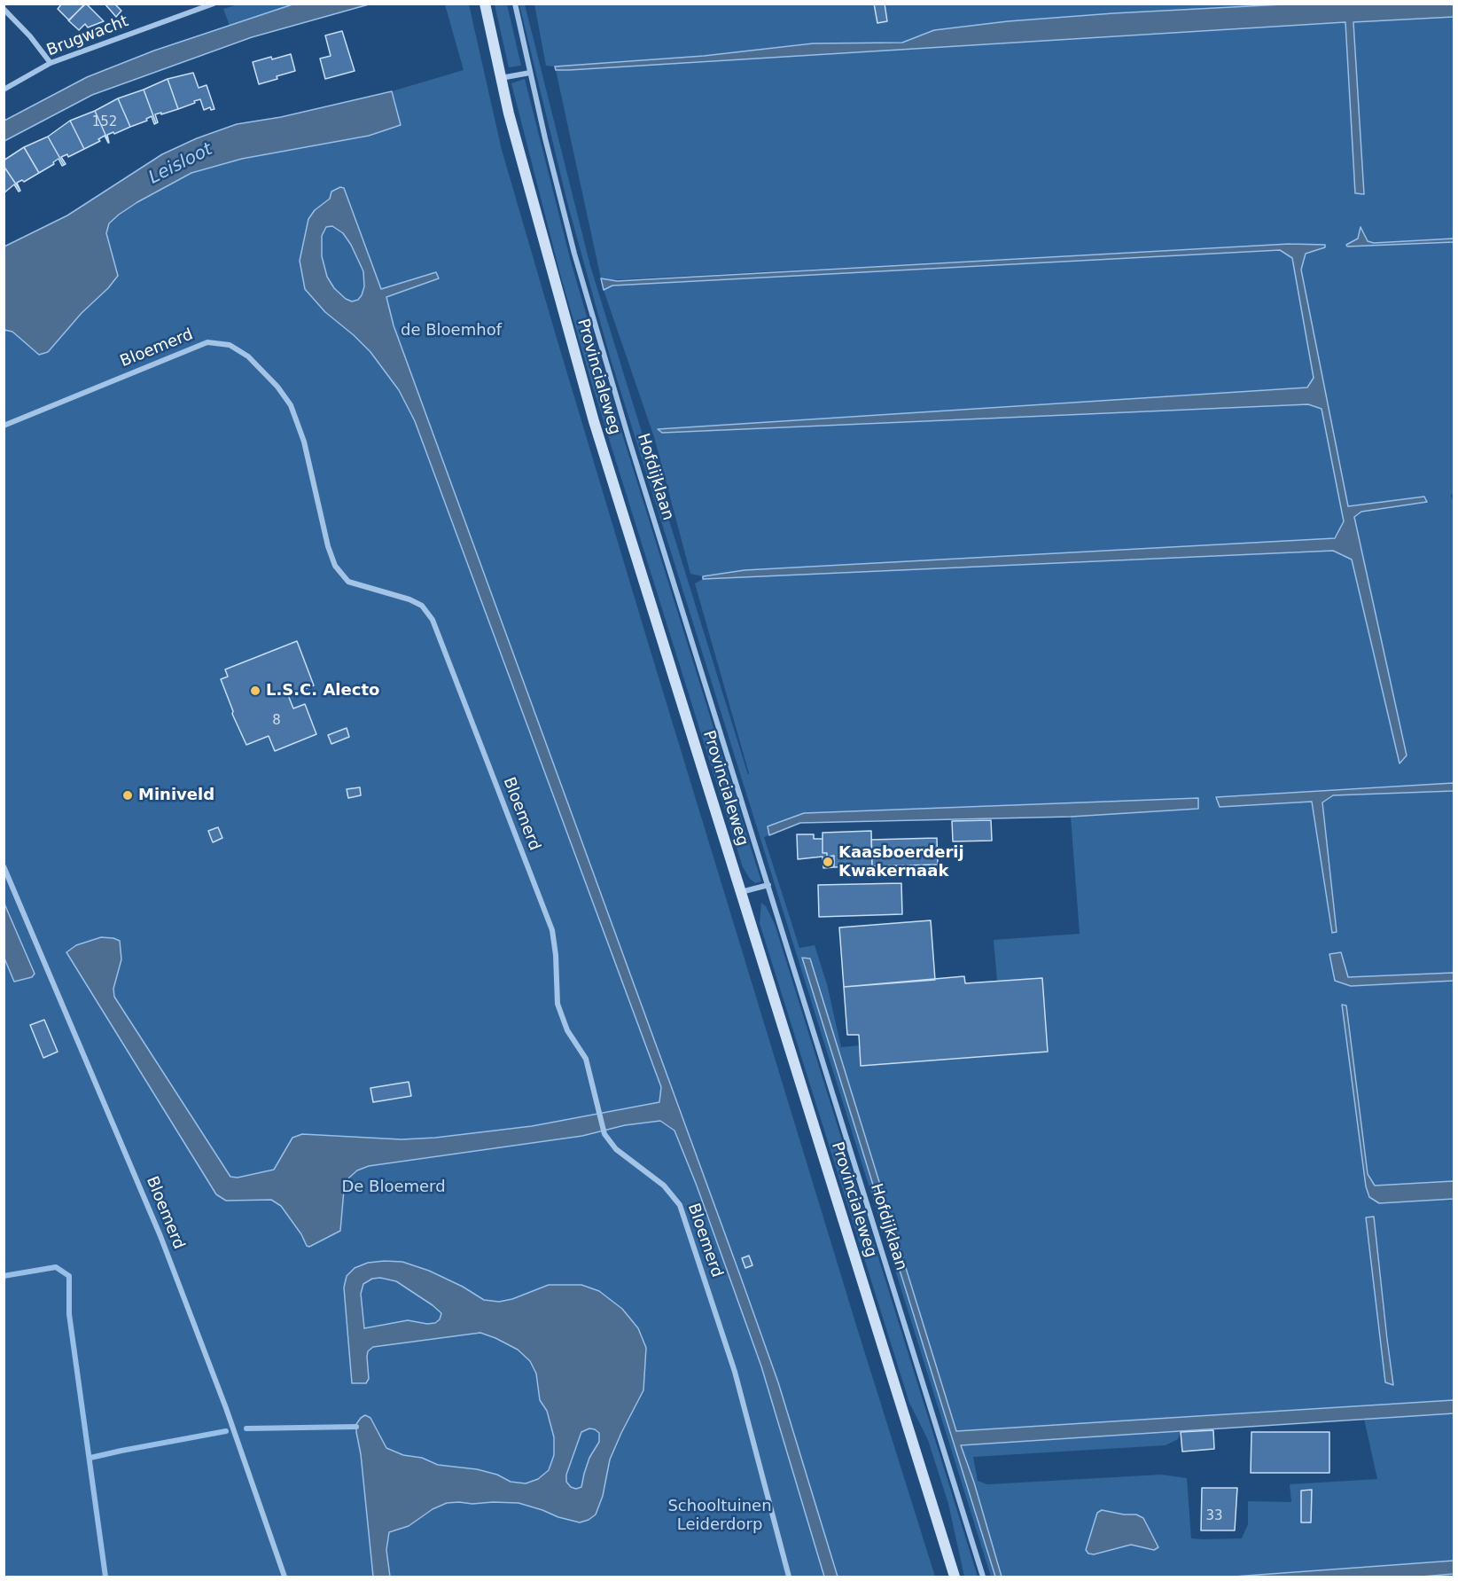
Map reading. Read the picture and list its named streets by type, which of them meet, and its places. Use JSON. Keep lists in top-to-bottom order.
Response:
{
  "streets": {
    "main road": ["Provincialeweg"],
    "street": ["Brugwacht", "Bloemerd", "Hofdijklaan"]
  },
  "water": ["Leisloot"],
  "parks": ["de Bloemhof", "De Bloemerd", "Schooltuinen Leiderdorp"],
  "places": ["L.S.C. Alecto", "Miniveld", "Kaasboerderij Kwakernaak"],
  "house_numbers": ["152", "8", "33"]
}
